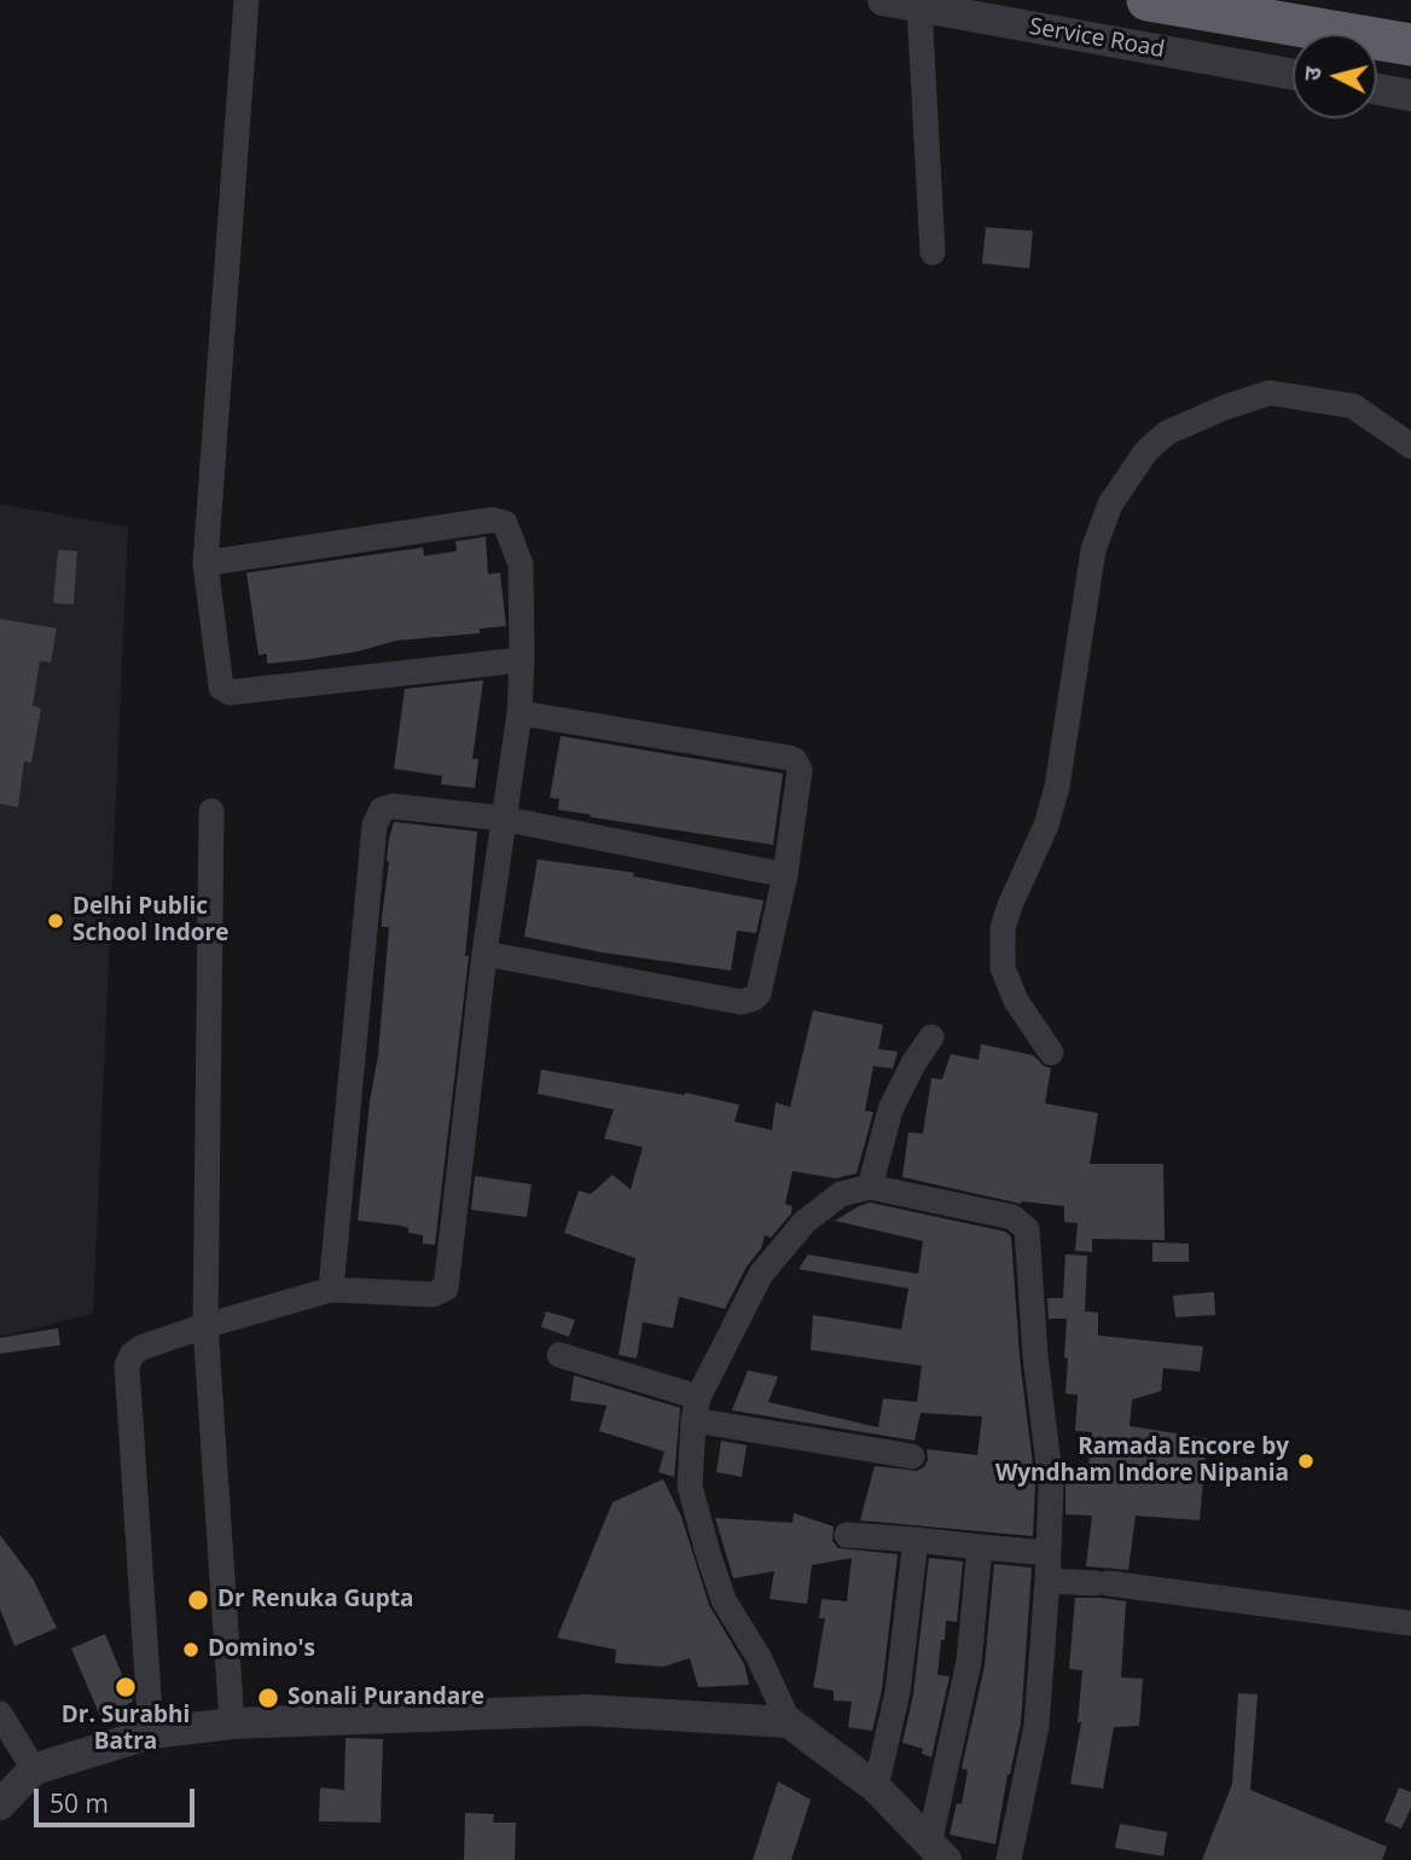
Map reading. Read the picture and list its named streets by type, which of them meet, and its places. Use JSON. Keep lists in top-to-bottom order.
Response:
{
  "streets": {
    "street": ["Service Road"]
  },
  "places": [
    "Delhi Public School Indore",
    "Ramada Encore by Wyndham Indore Nipania",
    "Dr Renuka Gupta",
    "Domino's",
    "Dr. Surabhi Batra",
    "Sonali Purandare"
  ],
  "scale_bar": "50 m",
  "north": "left"
}
